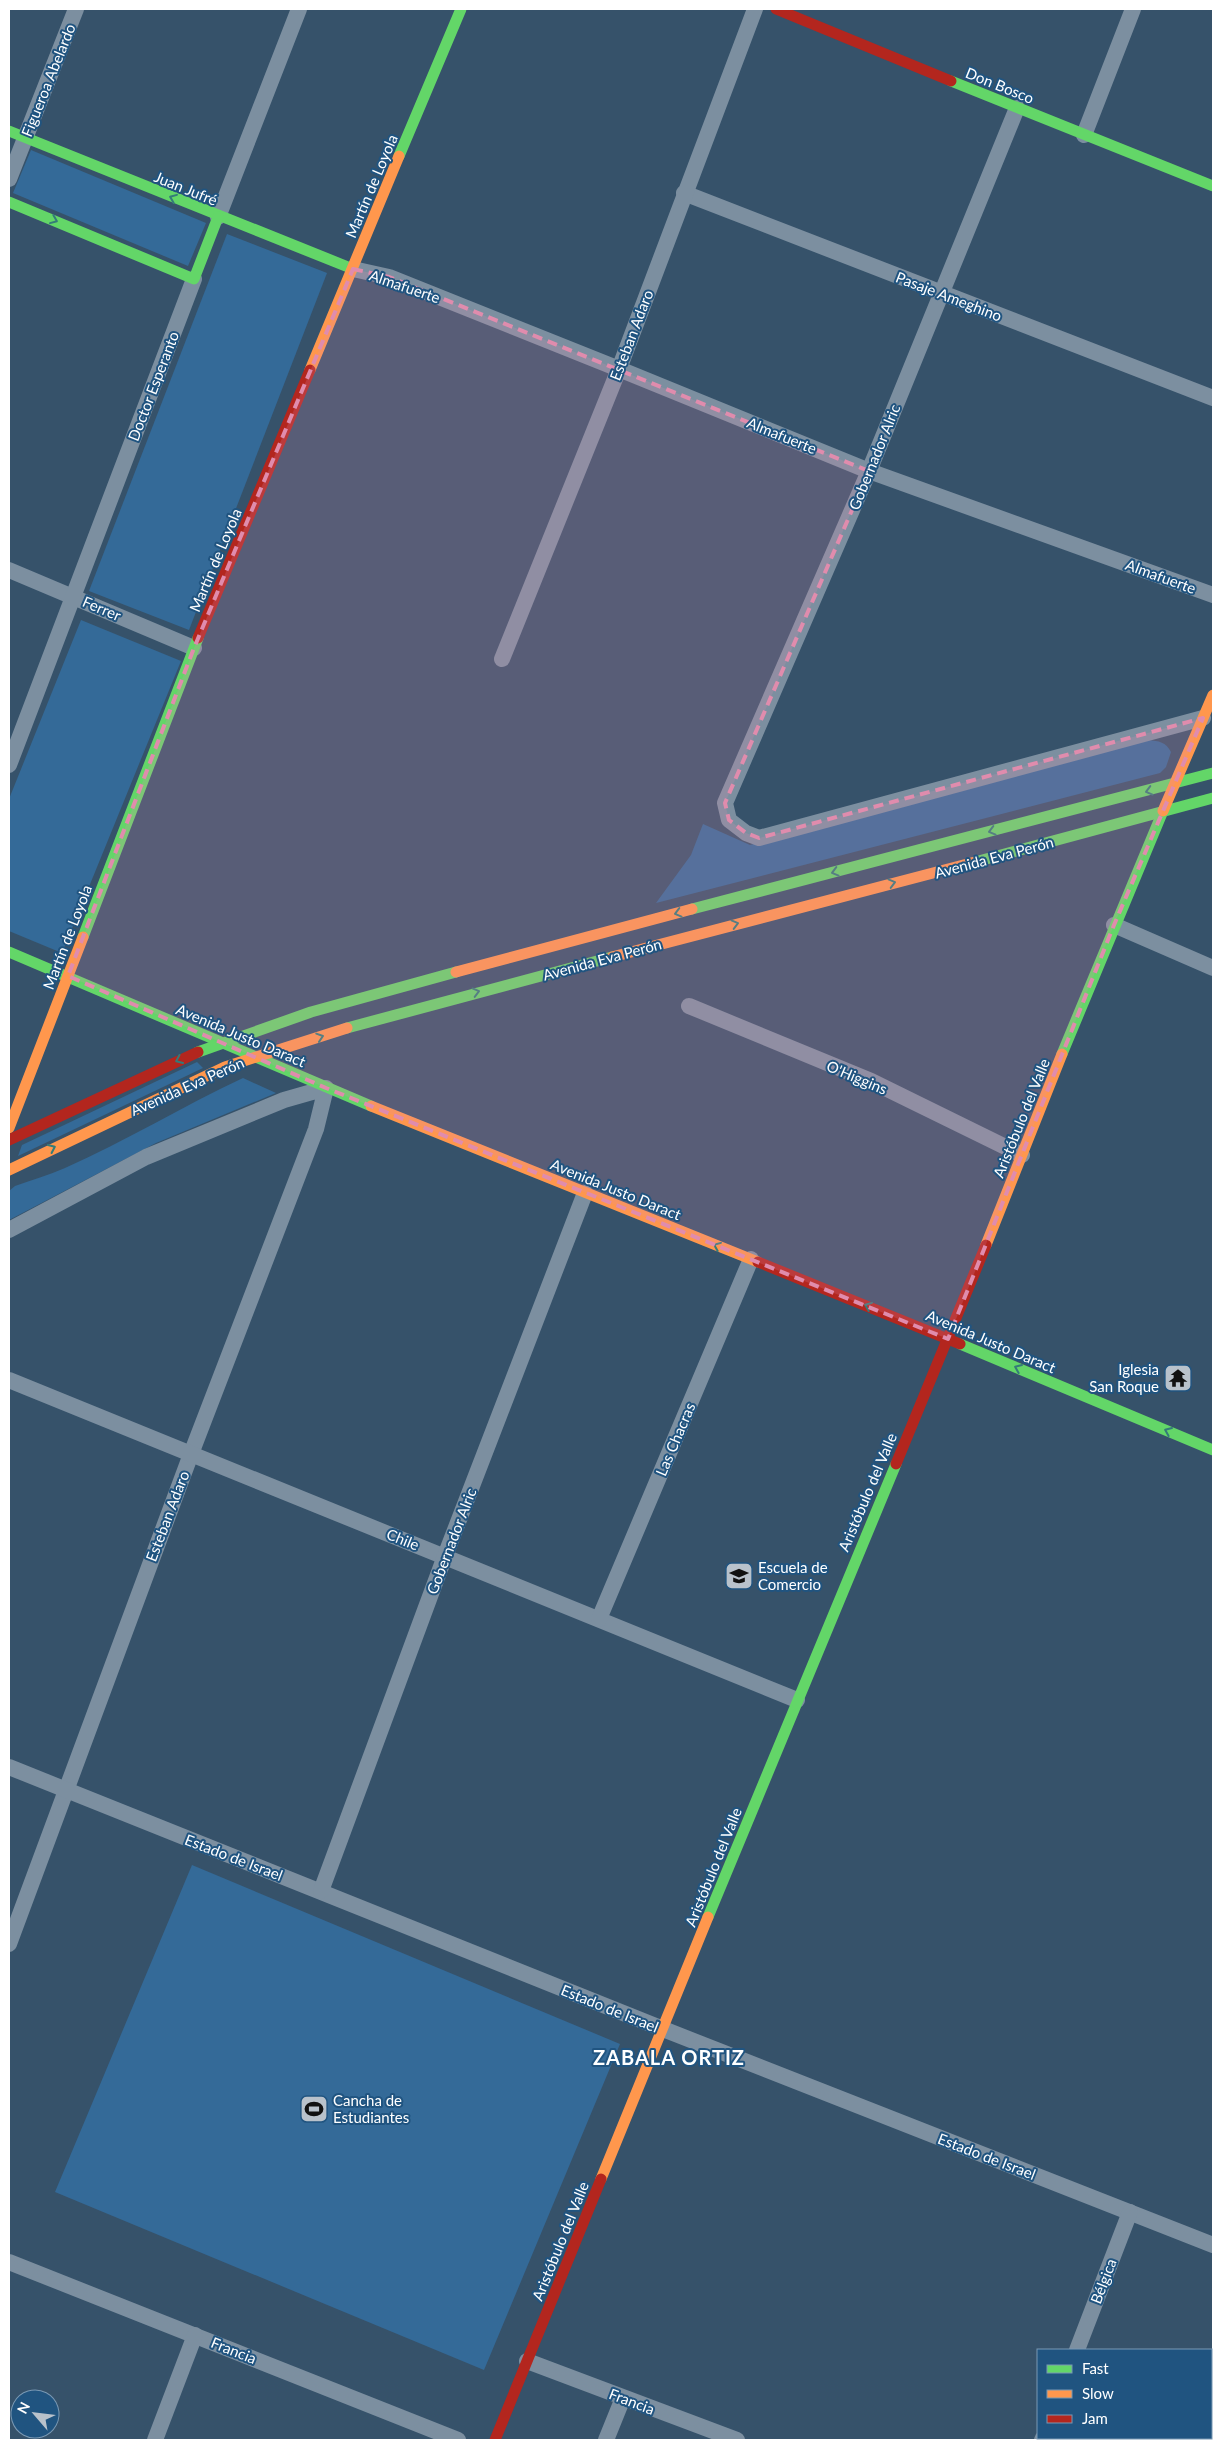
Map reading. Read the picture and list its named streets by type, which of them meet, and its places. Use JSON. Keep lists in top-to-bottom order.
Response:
{
  "streets": {
    "main road": [
      "Don Bosco",
      "Martín de Loyola",
      "Juan Jufré",
      "Doctor Esperanto",
      "Avenida Eva Perón",
      "Avenida Justo Daract",
      "Aristóbulo del Valle"
    ],
    "street": [
      "Figueroa Abelardo",
      "Almafuerte",
      "Pasaje Ameghino",
      "Esteban Adaro",
      "Gobernador Alric",
      "Ferrer",
      "O'Higgins",
      "Las Chacras",
      "Chile",
      "Estado de Israel",
      "Bélgica",
      "Francia"
    ]
  },
  "crossings": [
    ["Figueroa Abelardo", "Juan Jufré"],
    ["Don Bosco", "Gobernador Alric"],
    ["Martín de Loyola", "Juan Jufré"],
    ["Martín de Loyola", "Almafuerte"],
    ["Martín de Loyola", "Ferrer"],
    ["Martín de Loyola", "Avenida Justo Daract"],
    ["Juan Jufré", "Almafuerte"],
    ["Juan Jufré", "Doctor Esperanto"],
    ["Almafuerte", "Esteban Adaro"],
    ["Almafuerte", "Gobernador Alric"],
    ["Pasaje Ameghino", "Esteban Adaro"],
    ["Pasaje Ameghino", "Gobernador Alric"],
    ["Esteban Adaro", "Avenida Justo Daract"],
    ["Esteban Adaro", "Chile"],
    ["Esteban Adaro", "Estado de Israel"],
    ["Doctor Esperanto", "Ferrer"],
    ["Gobernador Alric", "Avenida Justo Daract"],
    ["Gobernador Alric", "Aristóbulo del Valle"],
    ["Gobernador Alric", "Chile"],
    ["Gobernador Alric", "Estado de Israel"],
    ["Avenida Eva Perón", "Avenida Justo Daract"],
    ["Avenida Eva Perón", "Aristóbulo del Valle"],
    ["Avenida Justo Daract", "Aristóbulo del Valle"],
    ["Avenida Justo Daract", "Las Chacras"],
    ["O'Higgins", "Aristóbulo del Valle"],
    ["Aristóbulo del Valle", "Chile"],
    ["Aristóbulo del Valle", "Estado de Israel"],
    ["Aristóbulo del Valle", "Francia"],
    ["Las Chacras", "Chile"],
    ["Estado de Israel", "Bélgica"]
  ],
  "one_way": ["Avenida Justo Daract"],
  "districts": ["ZABALA ORTIZ"],
  "places": {
    "temple": ["Iglesia San Roque"],
    "school or university": ["Escuela de Comercio"],
    "sports": ["Cancha de Estudiantes"]
  },
  "legend": ["Fast", "Slow", "Jam"],
  "north": "top left"
}
